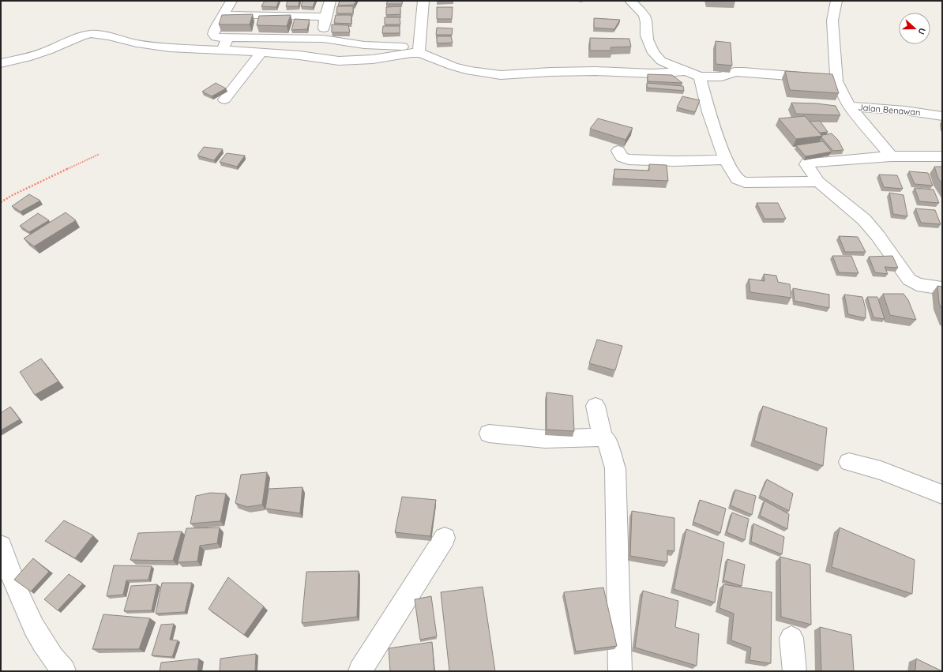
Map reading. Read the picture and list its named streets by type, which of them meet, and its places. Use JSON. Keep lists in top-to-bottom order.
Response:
{
  "streets": {
    "street": ["Jalan Benawan"]
  },
  "north": "right"
}
